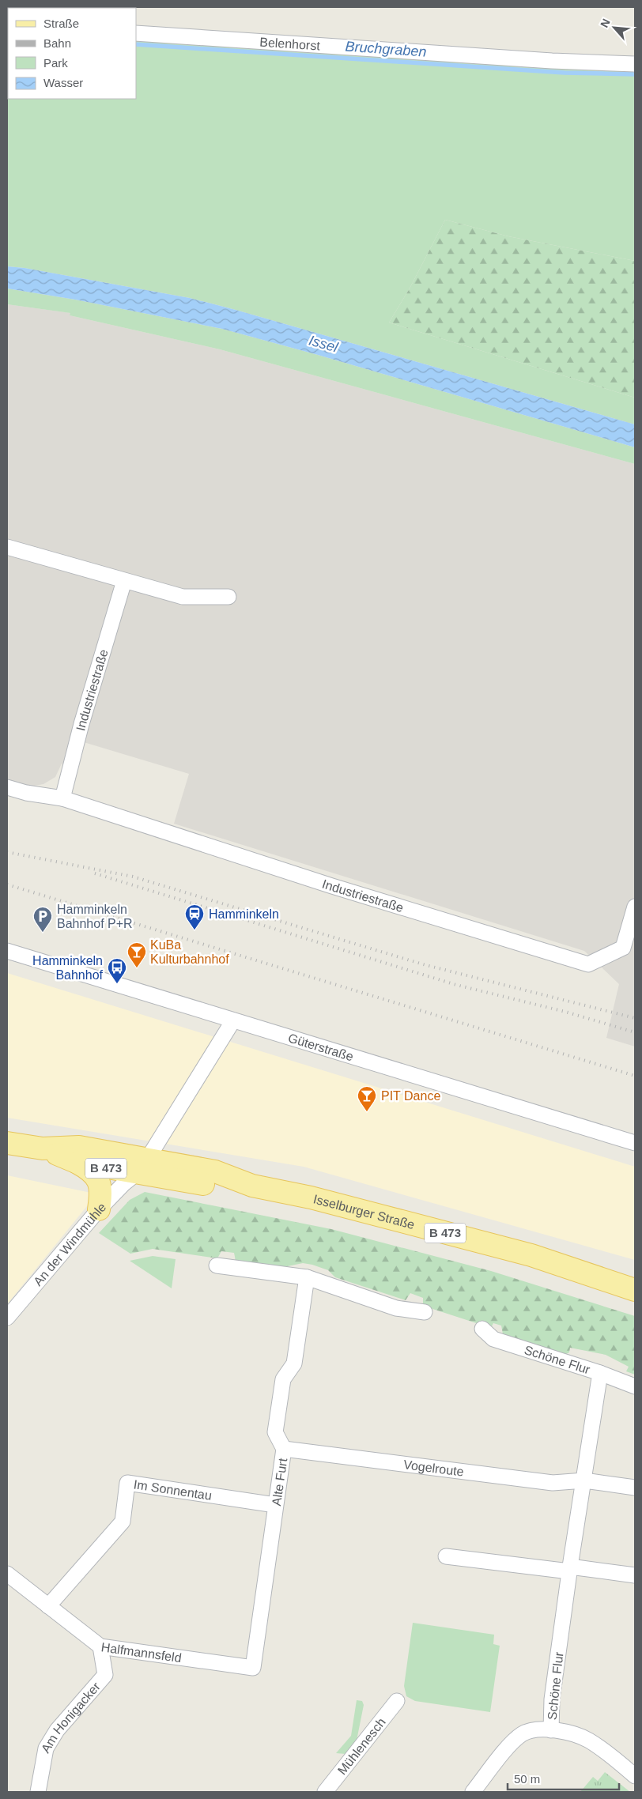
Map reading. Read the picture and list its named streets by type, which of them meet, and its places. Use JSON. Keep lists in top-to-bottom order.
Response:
{
  "streets": {
    "main road": ["B 473", "Isselburger Straße"],
    "street": [
      "Belenhorst",
      "Industriestraße",
      "Güterstraße",
      "An der Windmühle",
      "Schöne Flur",
      "Vogelroute",
      "Alte Furt",
      "Im Sonnentau",
      "Halfmannsfeld",
      "Am Honigacker",
      "Mühlenesch"
    ]
  },
  "crossings": [
    ["Güterstraße", "An der Windmühle"],
    ["B 473", "Isselburger Straße"],
    ["B 473", "An der Windmühle"],
    ["Isselburger Straße", "An der Windmühle"],
    ["Schöne Flur", "Vogelroute"],
    ["Vogelroute", "Alte Furt"],
    ["Alte Furt", "Im Sonnentau"],
    ["Alte Furt", "Halfmannsfeld"],
    ["Im Sonnentau", "Halfmannsfeld"],
    ["Halfmannsfeld", "Am Honigacker"]
  ],
  "water": ["Bruchgraben", "Issel"],
  "places": {
    "station": ["Hamminkeln"],
    "parking": ["Hamminkeln Bahnhof P+R"],
    "bar": ["KuBa Kulturbahnhof", "PIT Dance"],
    "bus stop": ["Hamminkeln Bahnhof"]
  },
  "legend": [
    "Straße",
    "Bahn",
    "Park",
    "Wasser"
  ],
  "scale_bar": "50 m",
  "north": "top left"
}
